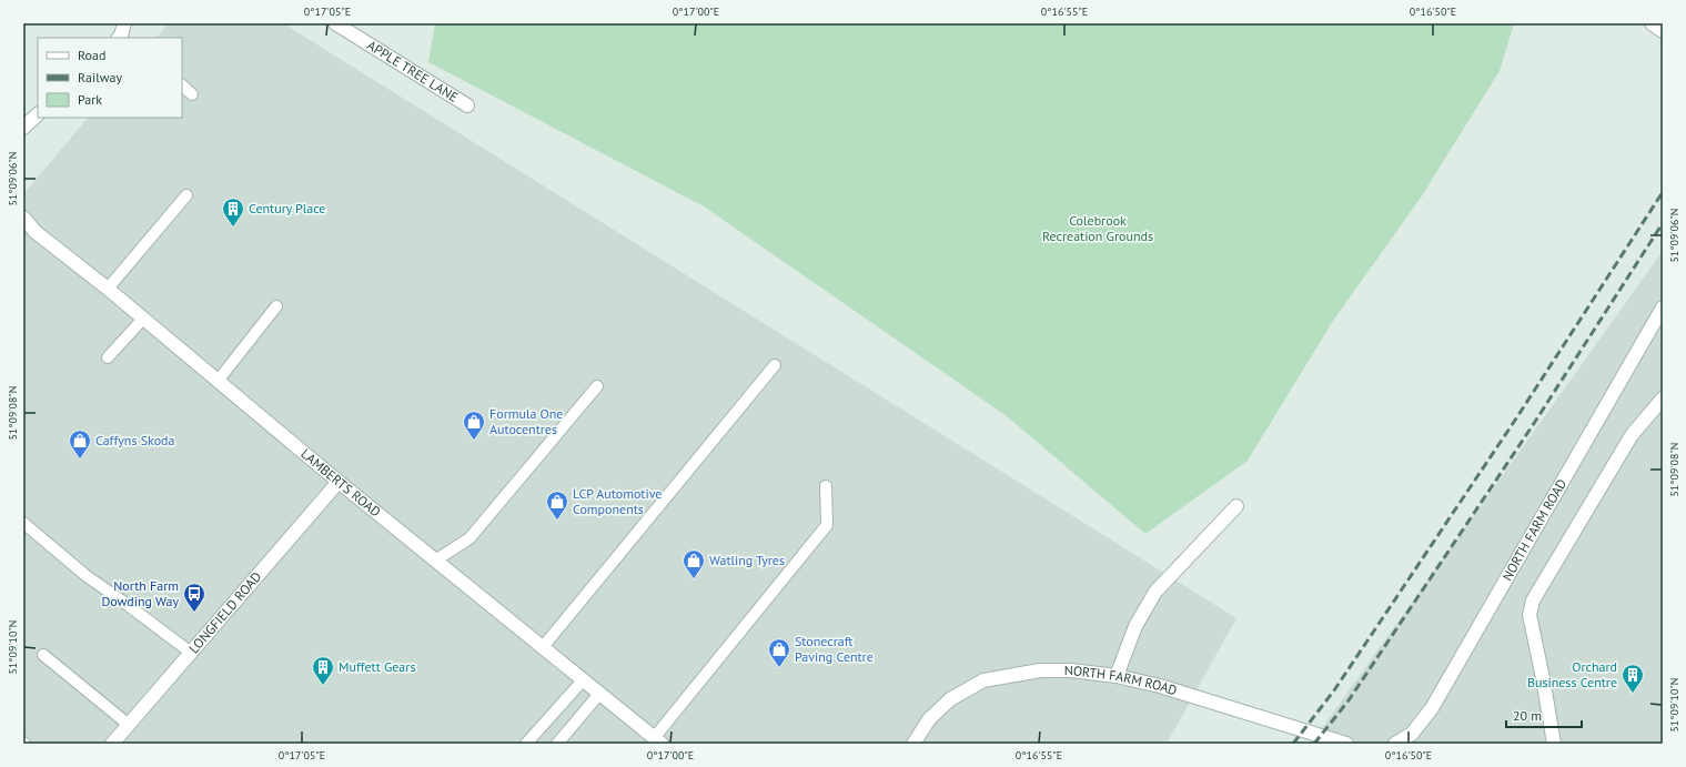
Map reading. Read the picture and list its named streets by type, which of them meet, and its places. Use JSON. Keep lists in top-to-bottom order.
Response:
{
  "streets": {
    "street": [
      "APPLE TREE LANE",
      "LAMBERTS ROAD",
      "NORTH FARM ROAD",
      "LONGFIELD ROAD"
    ]
  },
  "crossings": [
    ["LAMBERTS ROAD", "LONGFIELD ROAD"]
  ],
  "parks": ["Colebrook Recreation Grounds"],
  "places": {
    "building": ["Century Place", "Muffett Gears", "Orchard Business Centre"],
    "shop": [
      "Formula One Autocentres",
      "Caffyns Skoda",
      "LCP Automotive Components",
      "Watling Tyres",
      "Stonecraft Paving Centre"
    ],
    "bus stop": ["North Farm Dowding Way"]
  },
  "legend": ["Road", "Railway", "Park"],
  "scale_bar": "20 m",
  "coordinates": [
    "0°17'05\"E",
    "0°17'00\"E",
    "0°16'55\"E",
    "0°16'50\"E",
    "51°09'06\"N",
    "51°09'08\"N",
    "51°09'10\"N"
  ]
}
